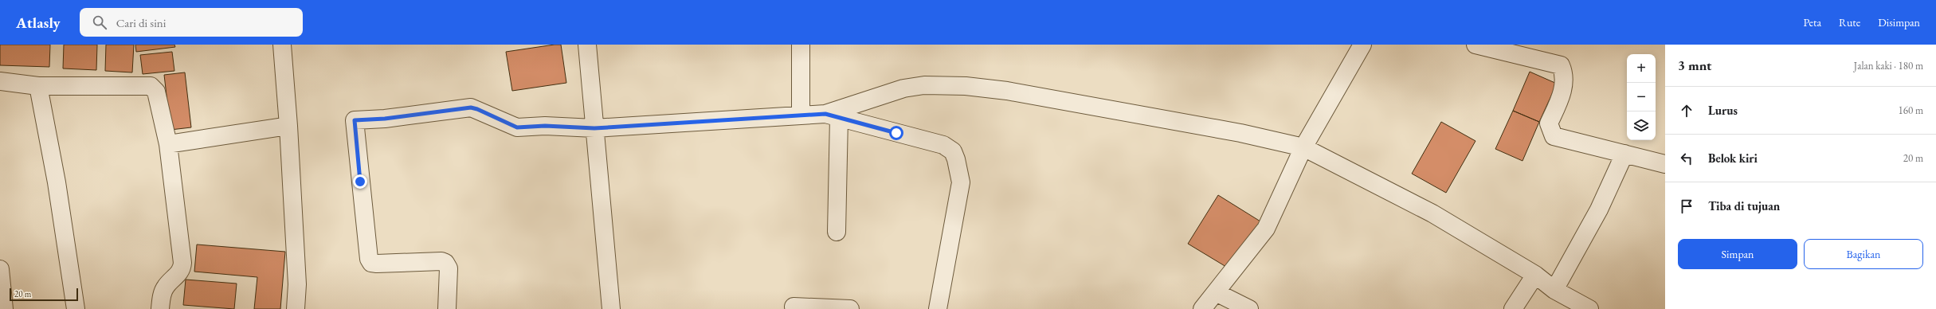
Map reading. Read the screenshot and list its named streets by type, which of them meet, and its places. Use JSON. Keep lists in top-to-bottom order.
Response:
{
  "scale_bar": "20 m",
  "page": {
    "header": "Atlasly",
    "search": "Cari di sini",
    "nav": ["Peta", "Rute", "Disimpan"],
    "heading": ["3 mnt", "Jalan kaki · 180 m"],
    "map_buttons": ["+", "−"],
    "list": [
      ["Lurus", "160 m"],
      ["Belok kiri", "20 m"],
      "Tiba di tujuan"
    ],
    "buttons": ["Simpan", "Bagikan"],
    "scale": "20 m"
  }
}
